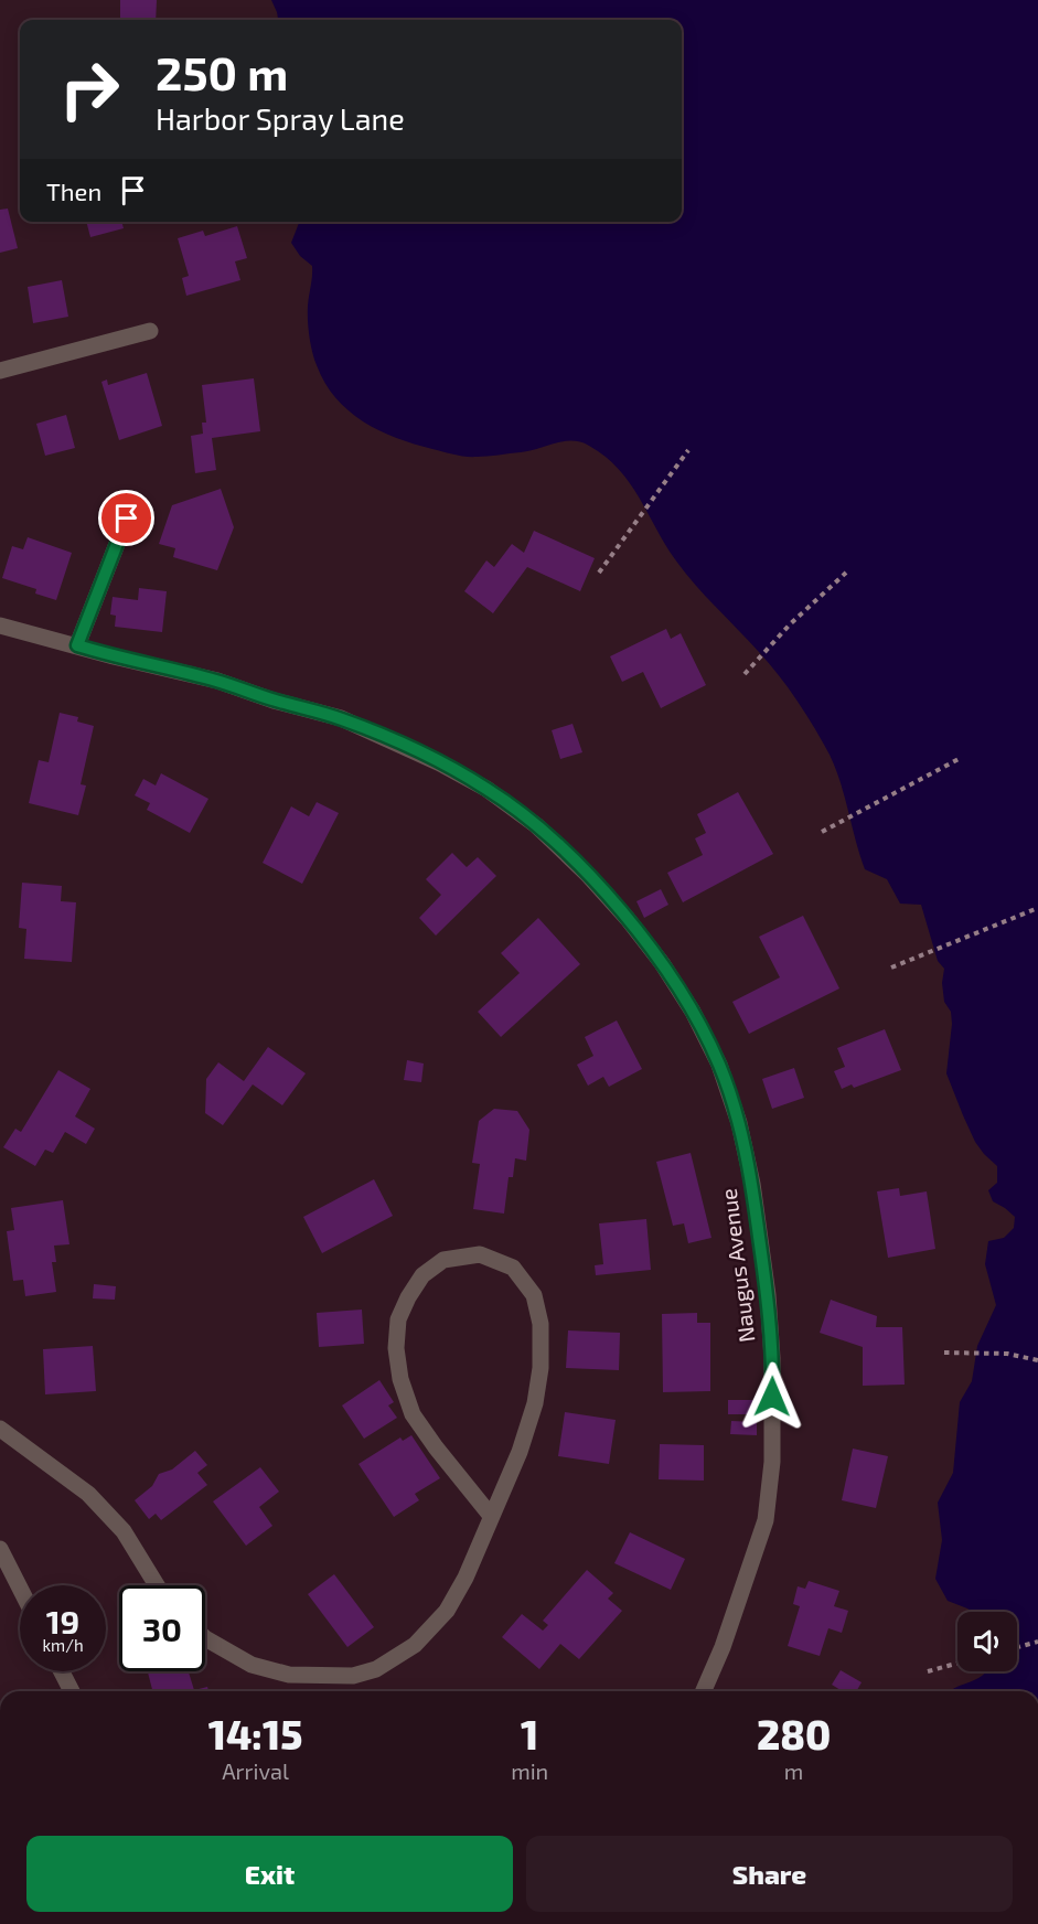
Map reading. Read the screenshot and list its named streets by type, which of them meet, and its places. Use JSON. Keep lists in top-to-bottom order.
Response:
{
  "streets": {
    "street": ["Naugus Avenue"]
  },
  "page": {
    "turn": ["250 m", "Harbor Spray Lane"],
    "then": "Then",
    "speed": "19 km/h",
    "limit": "30",
    "eta": [
      "14:15",
      "Arrival",
      "1",
      "min",
      "280",
      "m"
    ],
    "buttons": ["Exit", "Share"]
  }
}
